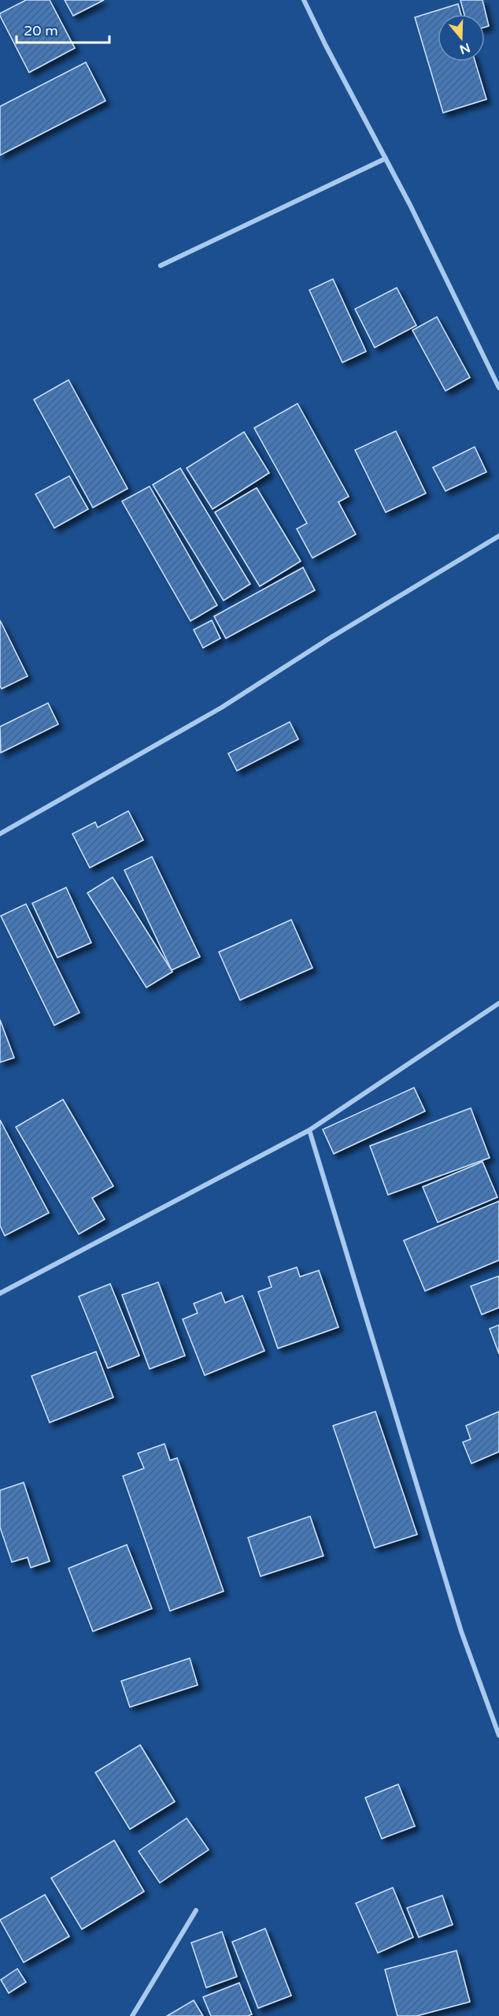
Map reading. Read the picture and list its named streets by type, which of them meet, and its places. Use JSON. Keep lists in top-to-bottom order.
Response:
{
  "scale_bar": "20 m",
  "north": "bottom"
}
